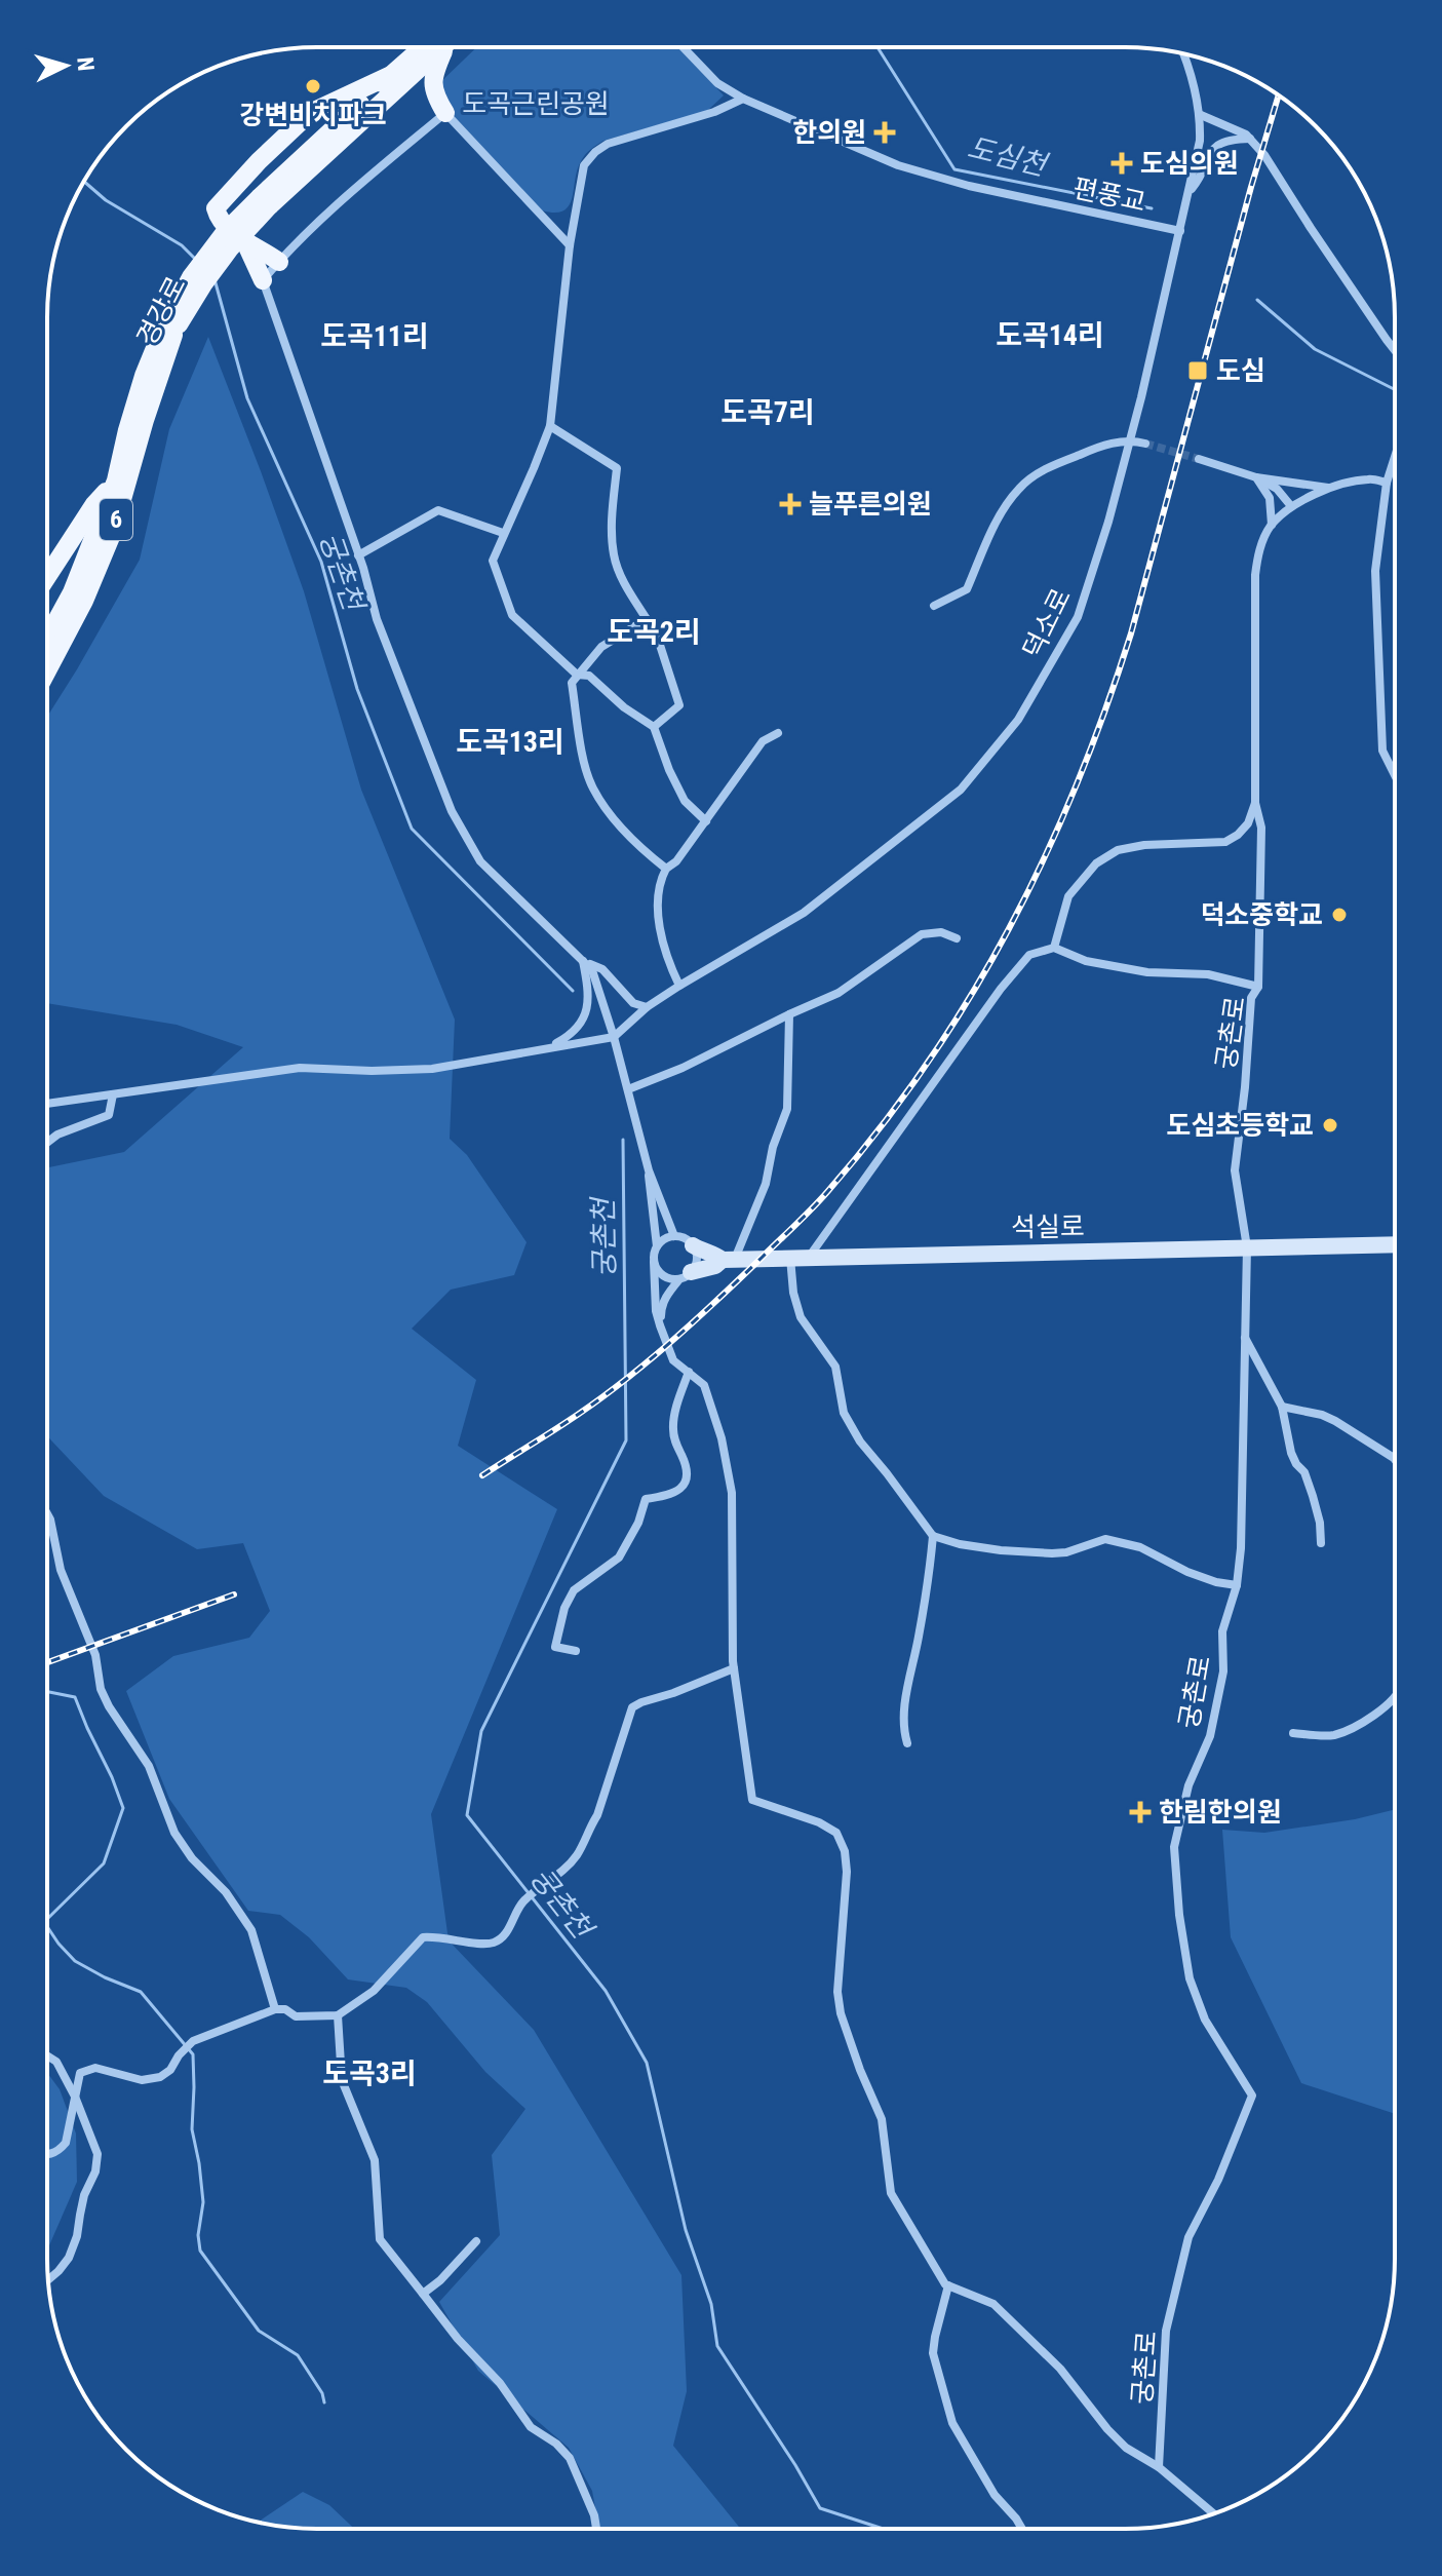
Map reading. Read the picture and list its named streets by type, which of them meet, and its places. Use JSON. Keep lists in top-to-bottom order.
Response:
{
  "streets": {
    "main road": ["경강로", "6"],
    "street": [
      "편풍교",
      "덕소로",
      "궁촌로",
      "석실로"
    ]
  },
  "crossings": [
    ["편풍교", "덕소로"],
    ["궁촌로", "석실로"]
  ],
  "districts": [
    "도곡14리",
    "도곡11리",
    "도곡7리",
    "도곡2리",
    "도곡13리",
    "도곡3리"
  ],
  "water": ["도심천", "궁촌천"],
  "parks": ["도곡근린공원"],
  "places": {
    "other": ["강변비치파크", "덕소중학교", "도심초등학교"],
    "health": [
      "한의원",
      "도심의원",
      "늘푸른의원",
      "한림한의원"
    ],
    "transit": ["도심"]
  },
  "north": "right"
}
